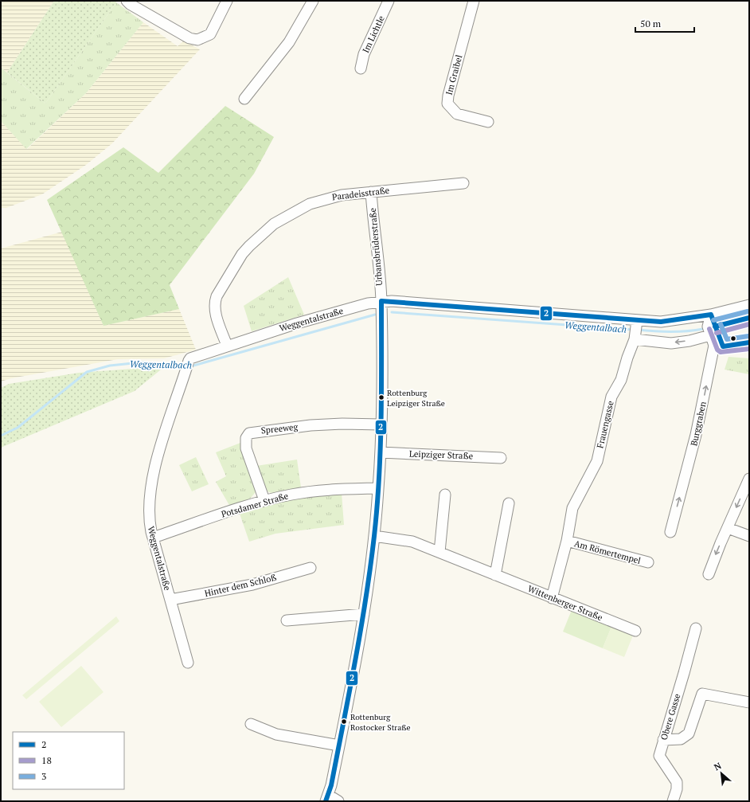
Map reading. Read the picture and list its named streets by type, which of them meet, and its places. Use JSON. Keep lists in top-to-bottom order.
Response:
{
  "streets": {
    "street": [
      "Im Lichtle",
      "Im Graibel",
      "Paradeisstraße",
      "Urbansbrüderstraße",
      "Weggentalstraße",
      "Burggraben",
      "Frauengasse",
      "Spreeweg",
      "Leipziger Straße",
      "Potsdamer Straße",
      "Am Römertempel",
      "Hinter dem Schloß",
      "Wittenberger Straße",
      "Obere Gasse"
    ]
  },
  "crossings": [
    ["Paradeisstraße", "Urbansbrüderstraße"],
    ["Paradeisstraße", "Weggentalstraße"],
    ["Urbansbrüderstraße", "Weggentalstraße"],
    ["Urbansbrüderstraße", "Spreeweg"],
    ["Urbansbrüderstraße", "Leipziger Straße"],
    ["Urbansbrüderstraße", "Potsdamer Straße"],
    ["Urbansbrüderstraße", "Wittenberger Straße"],
    ["Weggentalstraße", "Burggraben"],
    ["Weggentalstraße", "Frauengasse"],
    ["Weggentalstraße", "Potsdamer Straße"],
    ["Weggentalstraße", "Hinter dem Schloß"],
    ["Frauengasse", "Am Römertempel"],
    ["Spreeweg", "Potsdamer Straße"],
    ["Am Römertempel", "Wittenberger Straße"]
  ],
  "water": ["Weggentalbach"],
  "places": ["Rottenburg Leipziger Straße", "Rottenburg Rostocker Straße"],
  "lines": ["transit line 2", "transit line 3", "transit line 18"],
  "legend": ["2", "18", "3"],
  "scale_bar": "50 m",
  "north": "top left"
}
